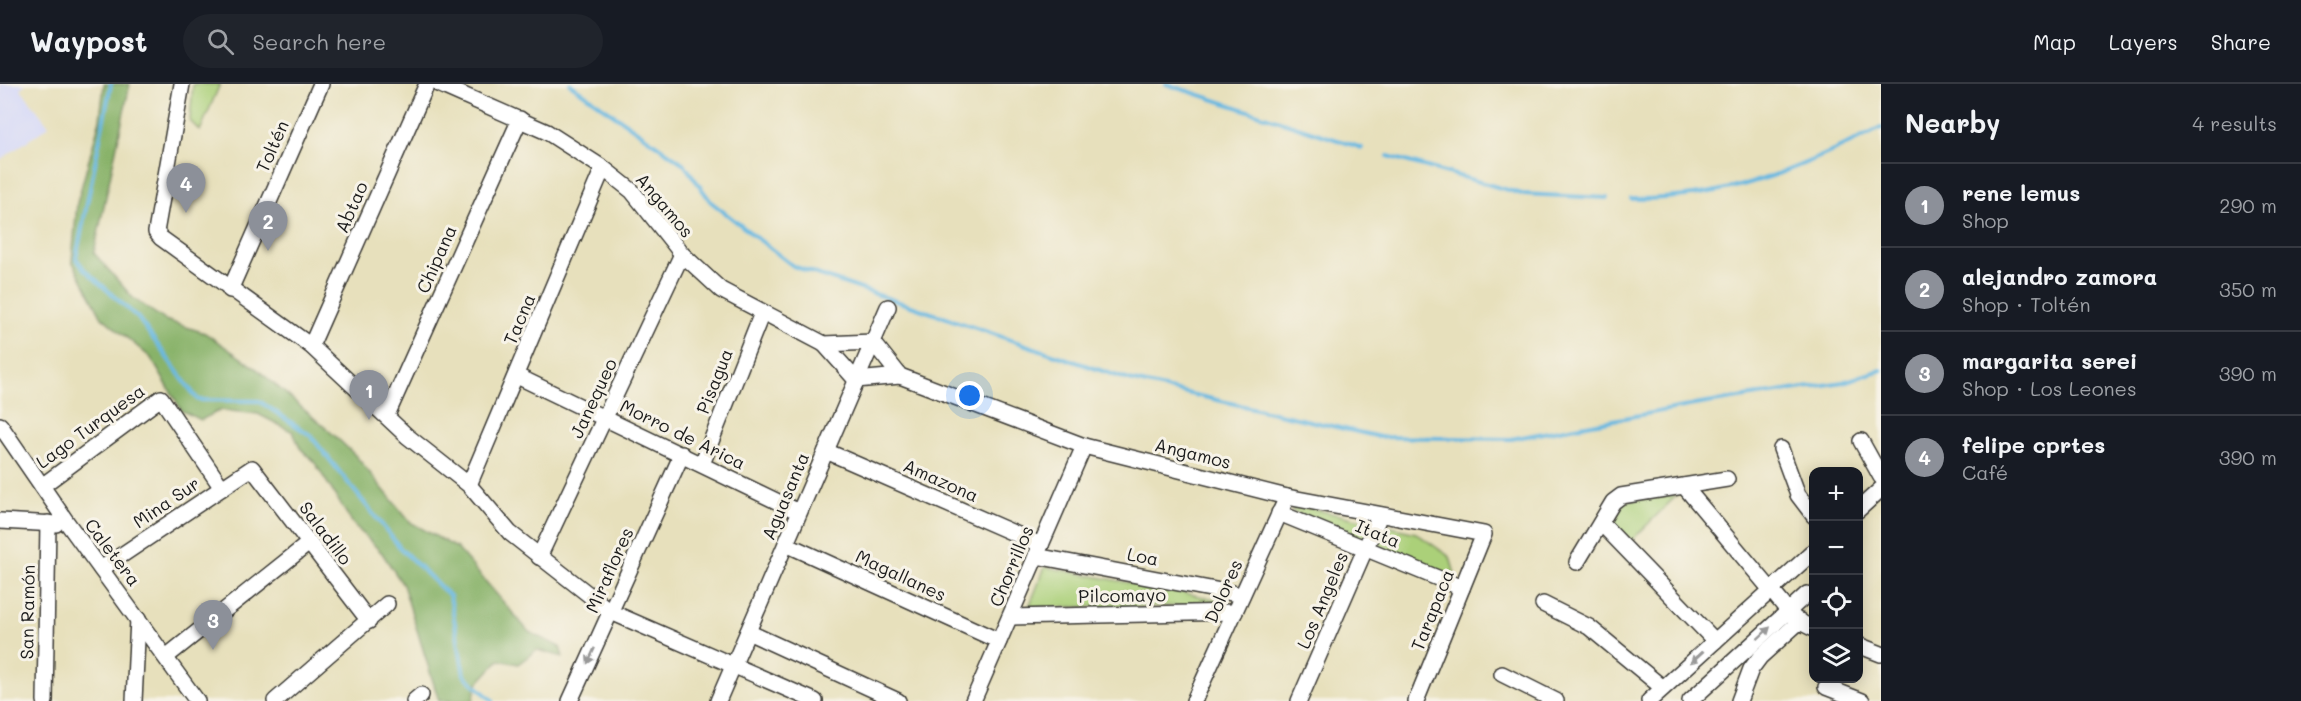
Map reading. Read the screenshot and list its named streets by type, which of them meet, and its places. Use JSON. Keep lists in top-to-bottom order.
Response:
{
  "streets": {
    "street": [
      "Toltén",
      "Angamos",
      "Abtao",
      "Chipana",
      "Tacna",
      "Pisagua",
      "Janequeo",
      "Lago Turquesa",
      "Morro de Arica",
      "Amazona",
      "Aguasanta",
      "Mina Sur",
      "Saladillo",
      "Itata",
      "Caletera",
      "Loa",
      "Chorrillos",
      "Miraflores",
      "Magallanes",
      "Dolores",
      "Pilcomayo",
      "Los Angeles",
      "Tarapaca",
      "San Ramón"
    ]
  },
  "crossings": [
    ["Angamos", "Chipana"],
    ["Angamos", "Tacna"],
    ["Angamos", "Pisagua"],
    ["Angamos", "Janequeo"],
    ["Angamos", "Aguasanta"],
    ["Angamos", "Chorrillos"],
    ["Angamos", "Dolores"],
    ["Angamos", "Los Angeles"],
    ["Angamos", "Tarapaca"],
    ["Tacna", "Morro de Arica"],
    ["Pisagua", "Morro de Arica"],
    ["Janequeo", "Morro de Arica"],
    ["Lago Turquesa", "Mina Sur"],
    ["Lago Turquesa", "Caletera"],
    ["Morro de Arica", "Aguasanta"],
    ["Morro de Arica", "Miraflores"],
    ["Amazona", "Aguasanta"],
    ["Amazona", "Loa"],
    ["Amazona", "Chorrillos"],
    ["Aguasanta", "Magallanes"],
    ["Mina Sur", "Saladillo"],
    ["Mina Sur", "Caletera"],
    ["Itata", "Dolores"],
    ["Itata", "Los Angeles"],
    ["Itata", "Tarapaca"],
    ["Loa", "Chorrillos"],
    ["Loa", "Dolores"],
    ["Chorrillos", "Magallanes"],
    ["Chorrillos", "Pilcomayo"],
    ["Dolores", "Pilcomayo"]
  ],
  "one_way": ["Miraflores"],
  "page": {
    "header": "Waypost",
    "search": "Search here",
    "nav": ["Map", "Layers", "Share"],
    "heading": ["Nearby", "4 results"],
    "list": [
      {
        "mark": "1",
        "name": "rene lemus",
        "note": "Shop",
        "value": "290 m"
      },
      {
        "mark": "2",
        "name": "alejandro zamora",
        "note": "Shop · Toltén",
        "value": "350 m"
      },
      {
        "mark": "3",
        "name": "margarita serei",
        "note": "Shop · Los Leones",
        "value": "390 m"
      },
      {
        "mark": "4",
        "name": "felipe cprtes",
        "note": "Café",
        "value": "390 m"
      }
    ],
    "pins": [
      "4",
      "2",
      "1",
      "3"
    ],
    "map_buttons": ["+", "−"]
  }
}
